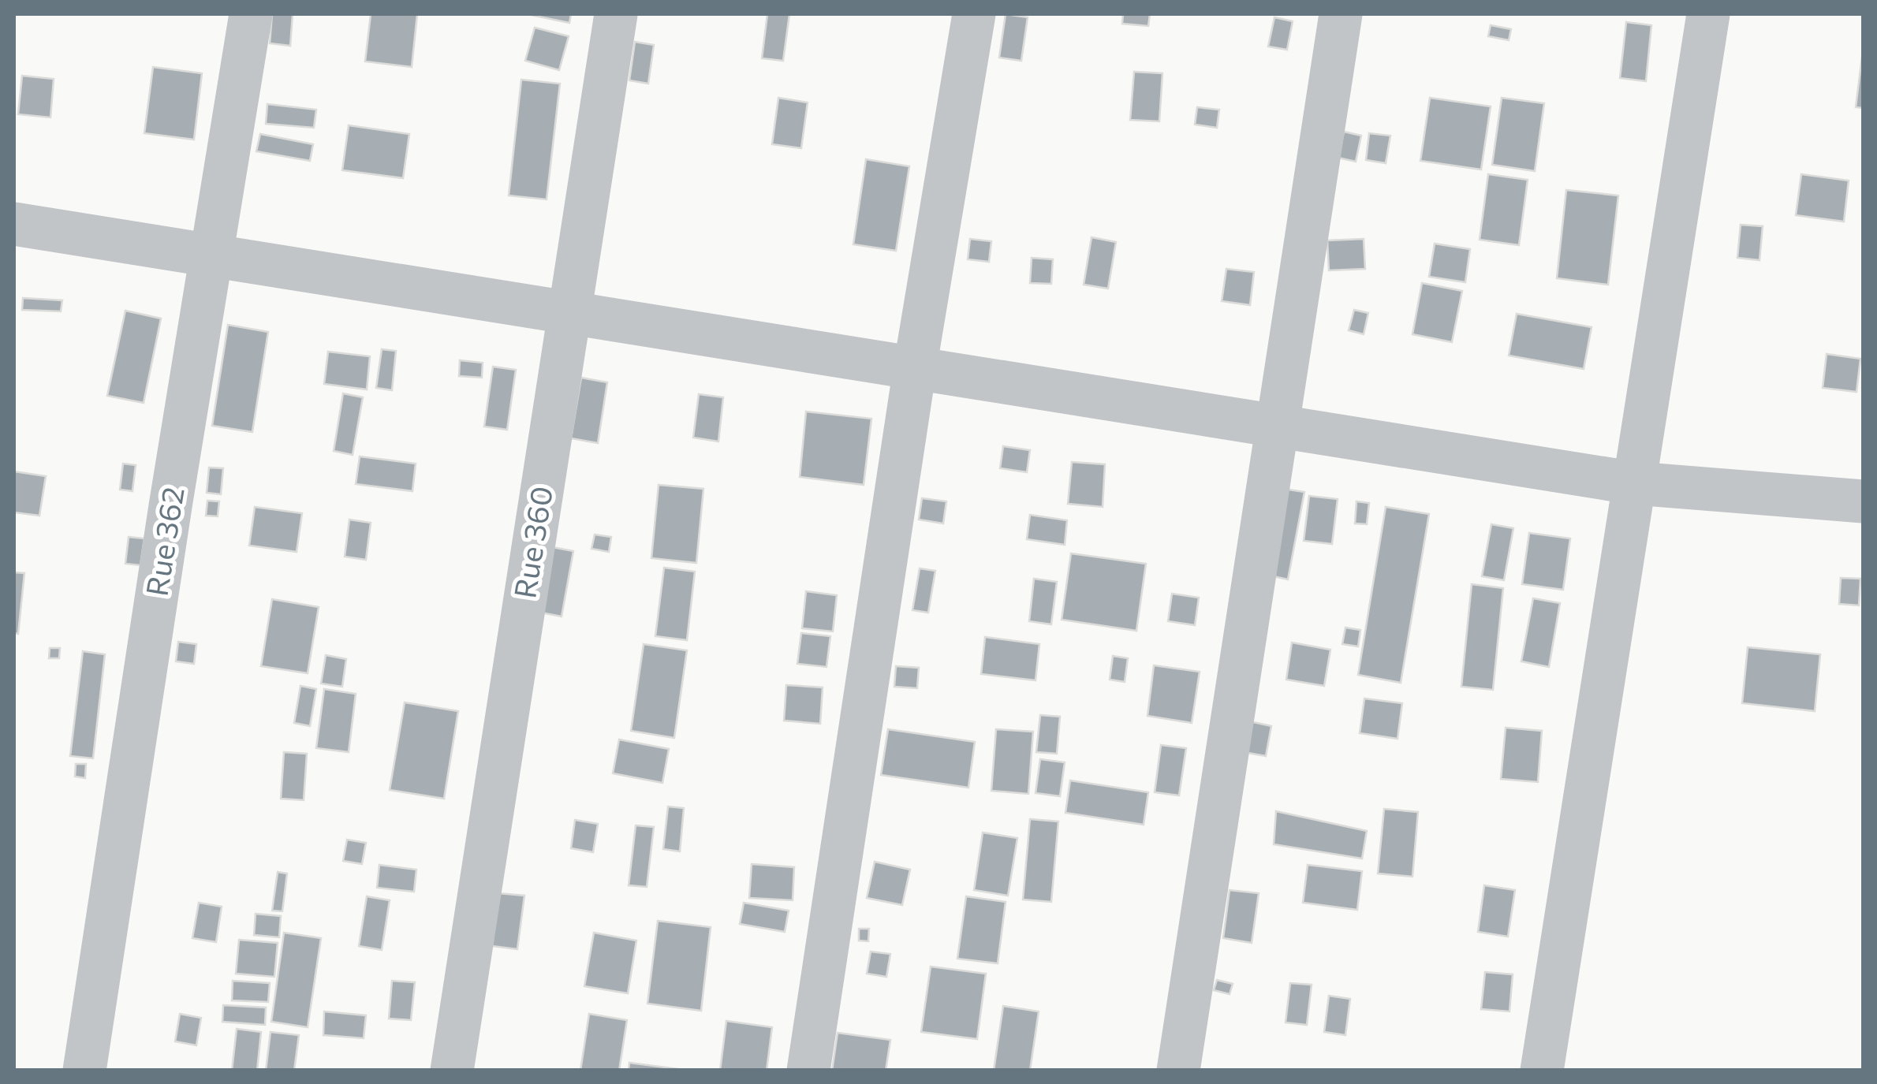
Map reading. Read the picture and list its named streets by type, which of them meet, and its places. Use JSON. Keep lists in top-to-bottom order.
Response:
{
  "streets": {
    "street": ["Rue 362", "Rue 360"]
  }
}
